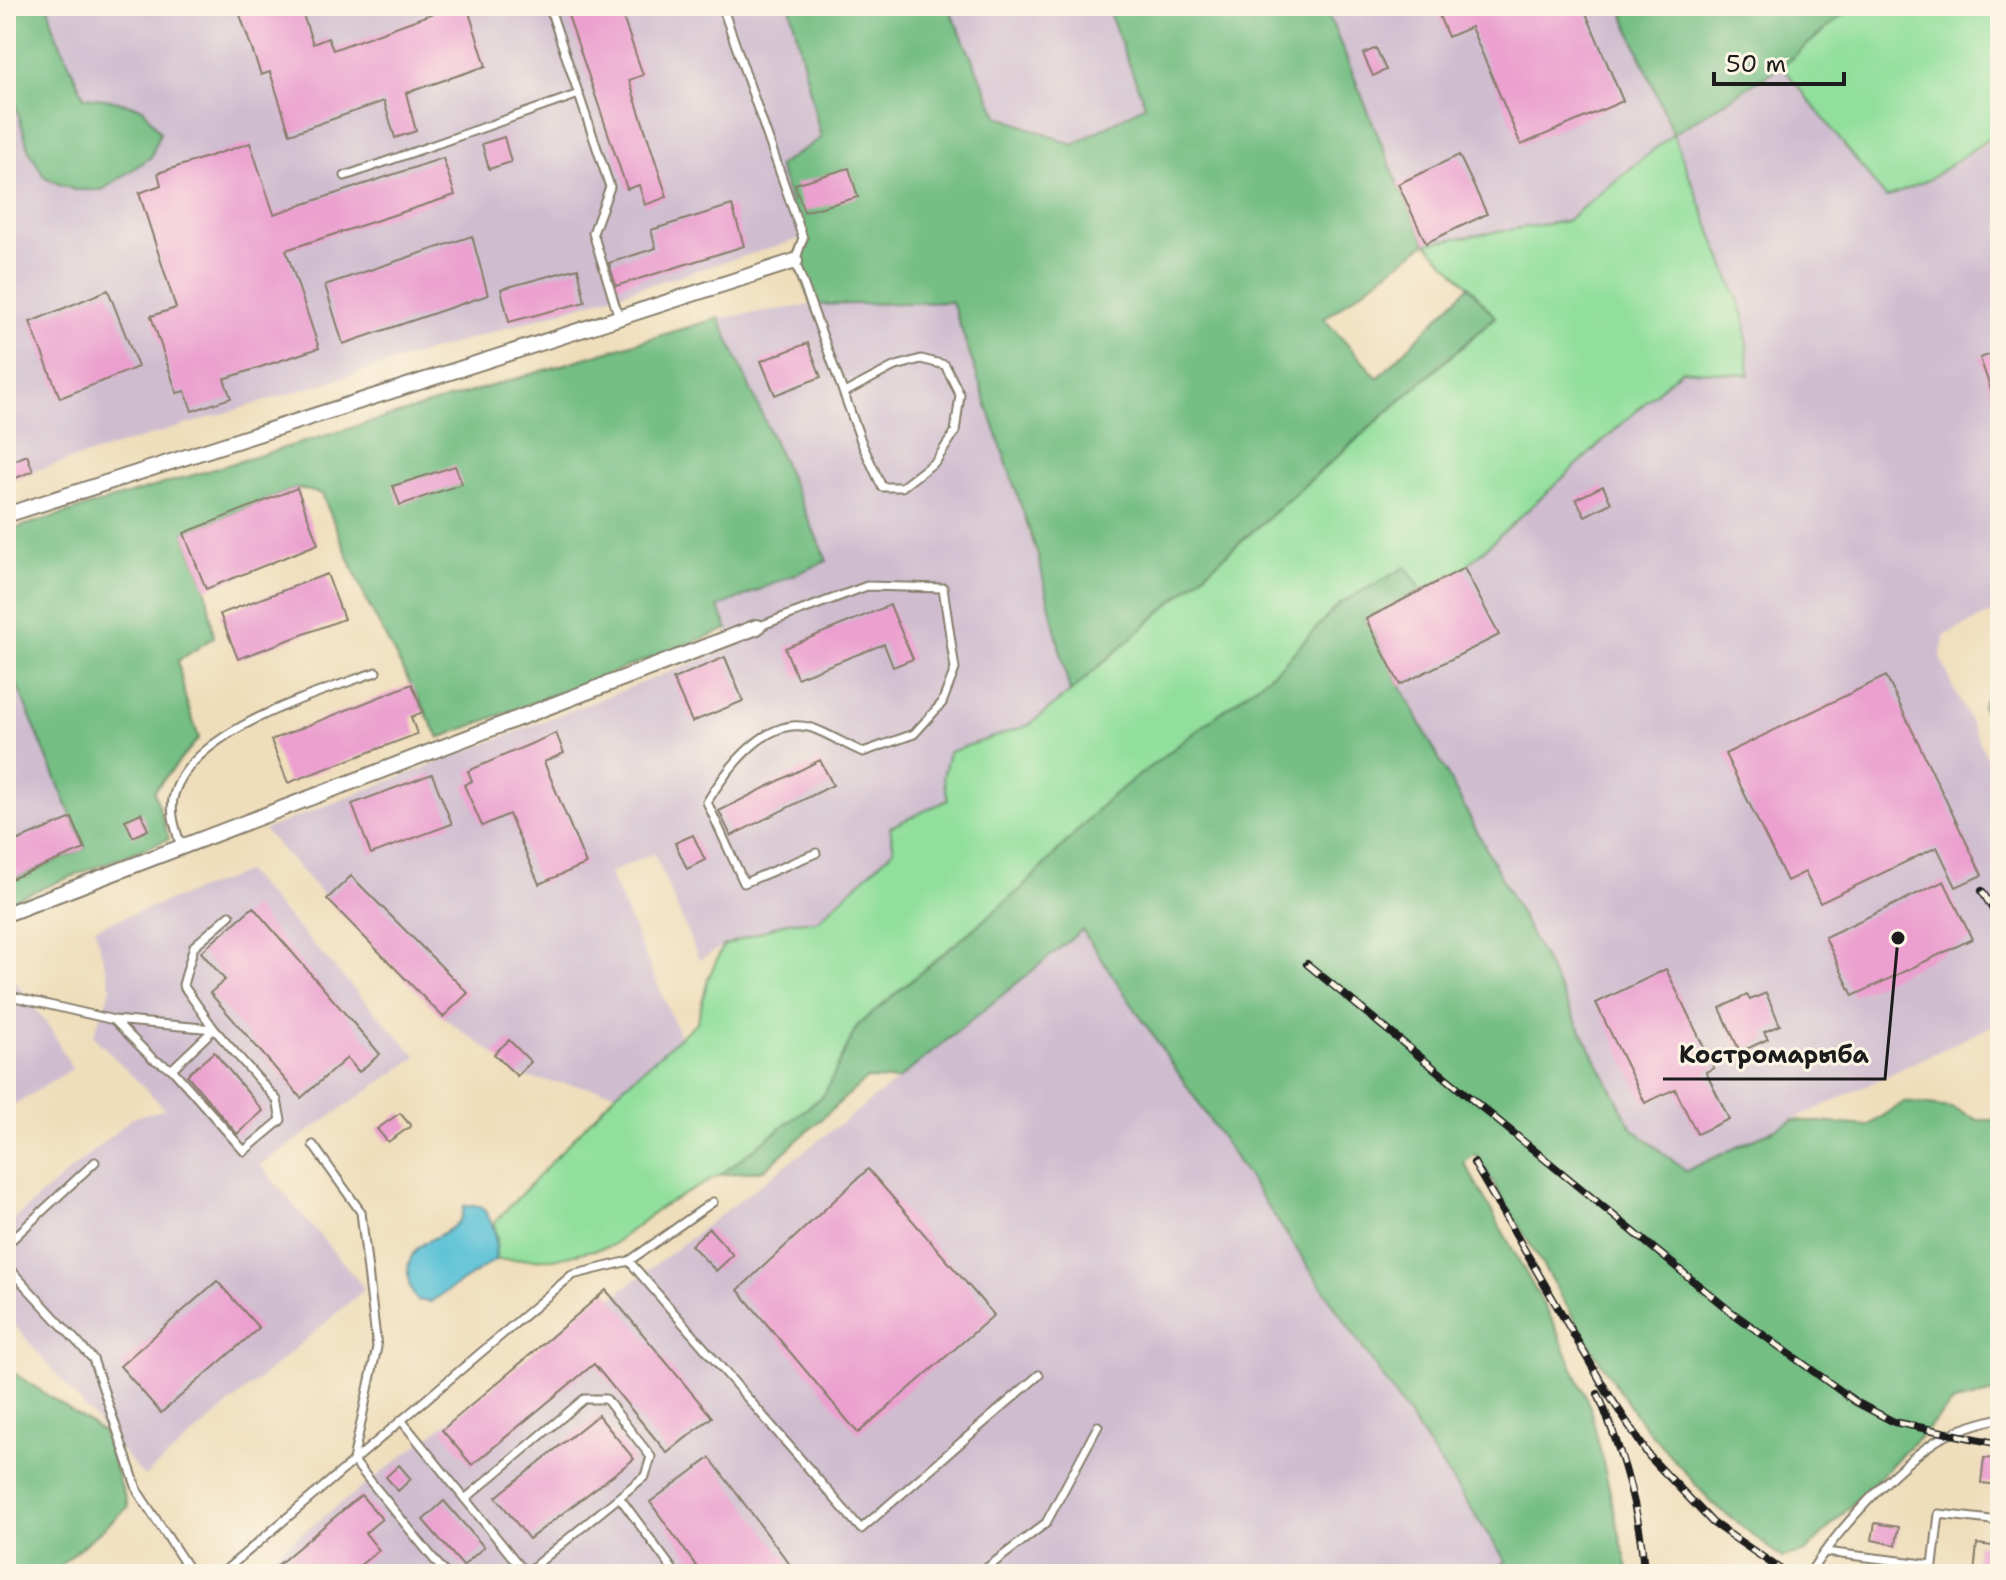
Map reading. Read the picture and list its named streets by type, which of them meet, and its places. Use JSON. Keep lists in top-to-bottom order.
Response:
{
  "places": ["Костромарыба"],
  "scale_bar": "50 m"
}
